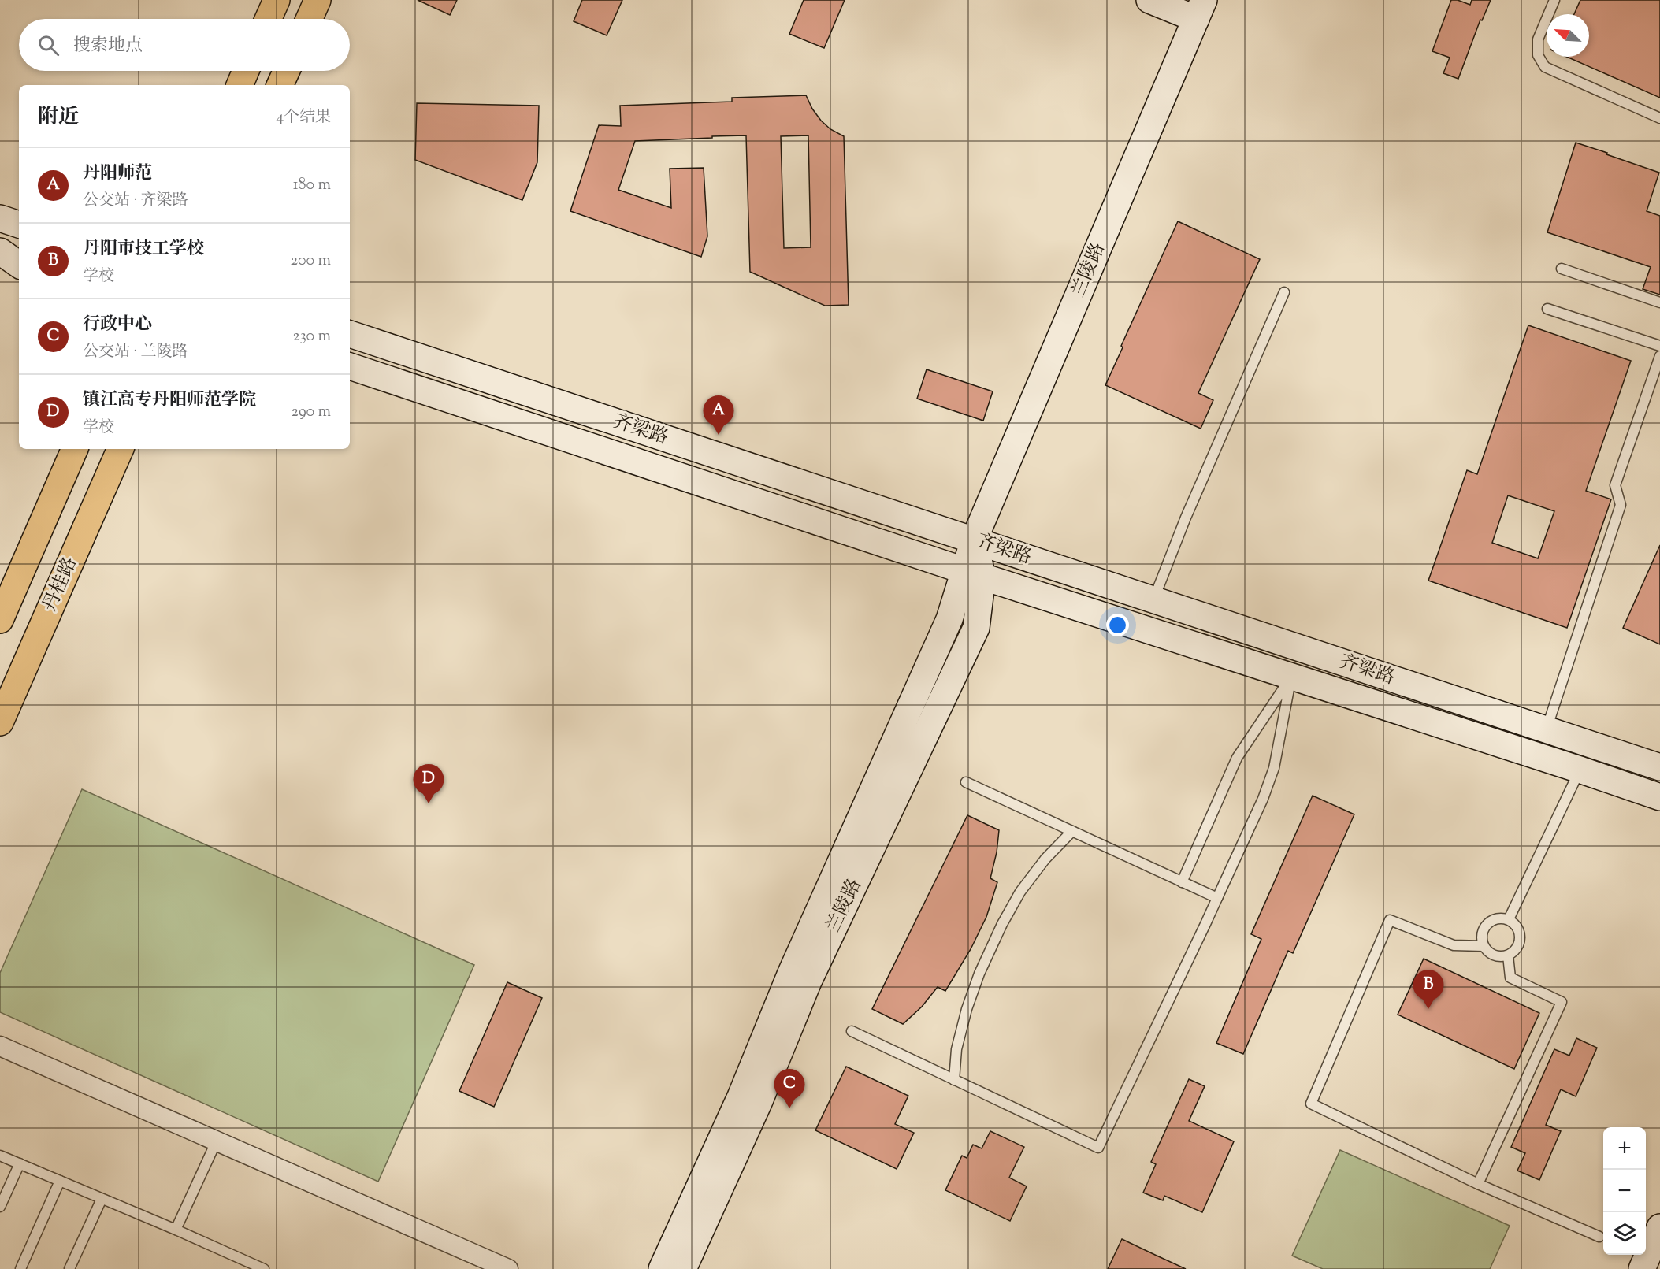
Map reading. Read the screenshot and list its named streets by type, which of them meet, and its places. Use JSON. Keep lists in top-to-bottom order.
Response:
{
  "streets": {
    "main road": ["兰陵路", "齐梁路", "丹桂路"]
  },
  "crossings": [
    ["兰陵路", "齐梁路"]
  ],
  "north": "top left",
  "page": {
    "search": "搜索地点",
    "heading": ["附近", "4个结果"],
    "list": [
      {
        "mark": "A",
        "name": "丹阳师范",
        "note": "公交站 · 齐梁路",
        "value": "180 m"
      },
      {
        "mark": "B",
        "name": "丹阳市技工学校",
        "note": "学校",
        "value": "200 m"
      },
      {
        "mark": "C",
        "name": "行政中心",
        "note": "公交站 · 兰陵路",
        "value": "230 m"
      },
      {
        "mark": "D",
        "name": "镇江高专丹阳师范学院",
        "note": "学校",
        "value": "290 m"
      }
    ],
    "pins": [
      "A",
      "D",
      "B",
      "C"
    ],
    "map_buttons": ["+", "−"]
  }
}
